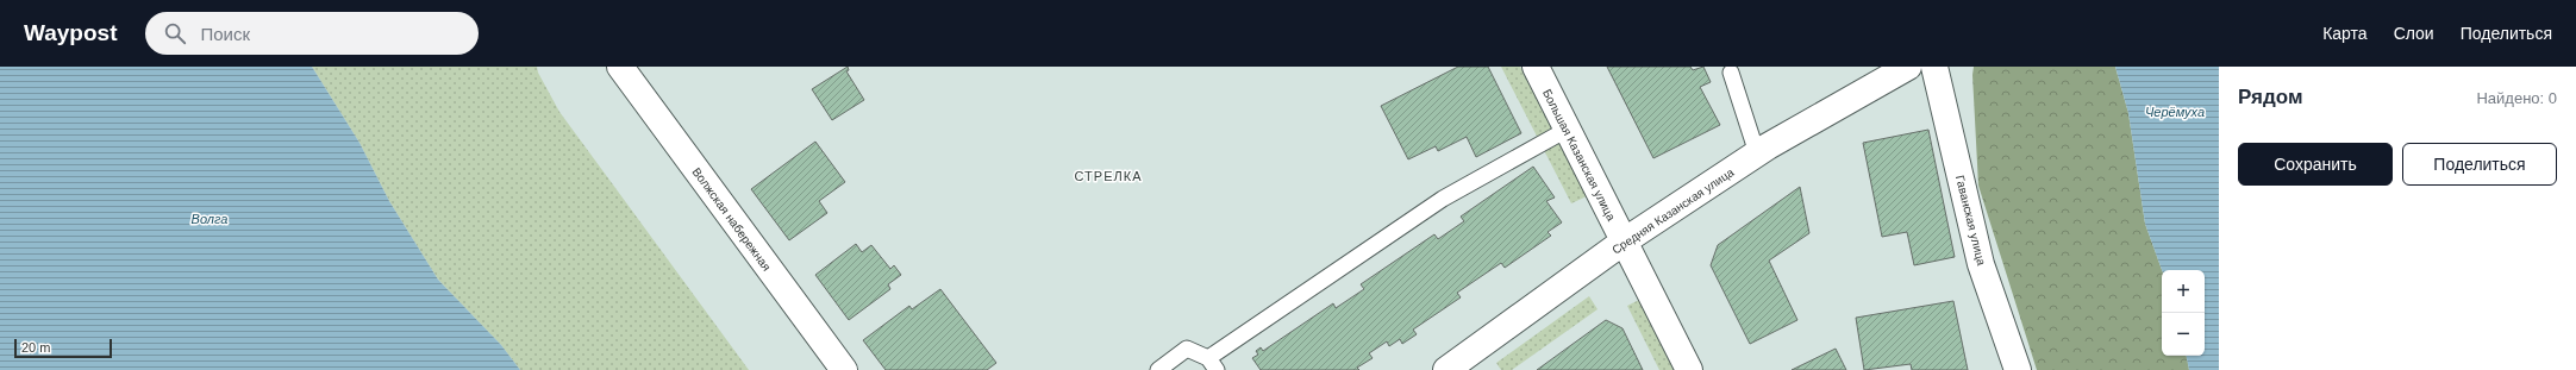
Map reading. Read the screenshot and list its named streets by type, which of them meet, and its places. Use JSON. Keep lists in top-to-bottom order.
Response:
{
  "streets": {
    "street": [
      "Большая Казанская улица",
      "Средняя Казанская улица",
      "Волжская набережная",
      "Гаванская улица"
    ]
  },
  "crossings": [
    ["Большая Казанская улица", "Средняя Казанская улица"]
  ],
  "districts": ["СТРЕЛКА"],
  "water": ["Черёмуха", "Волга"],
  "scale_bar": "20 m",
  "page": {
    "header": "Waypost",
    "search": "Поиск",
    "nav": ["Карта", "Слои", "Поделиться"],
    "heading": ["Рядом", "Найдено: 0"],
    "buttons": ["Сохранить", "Поделиться"],
    "map_buttons": ["+", "−"],
    "scale": "20 m"
  }
}
